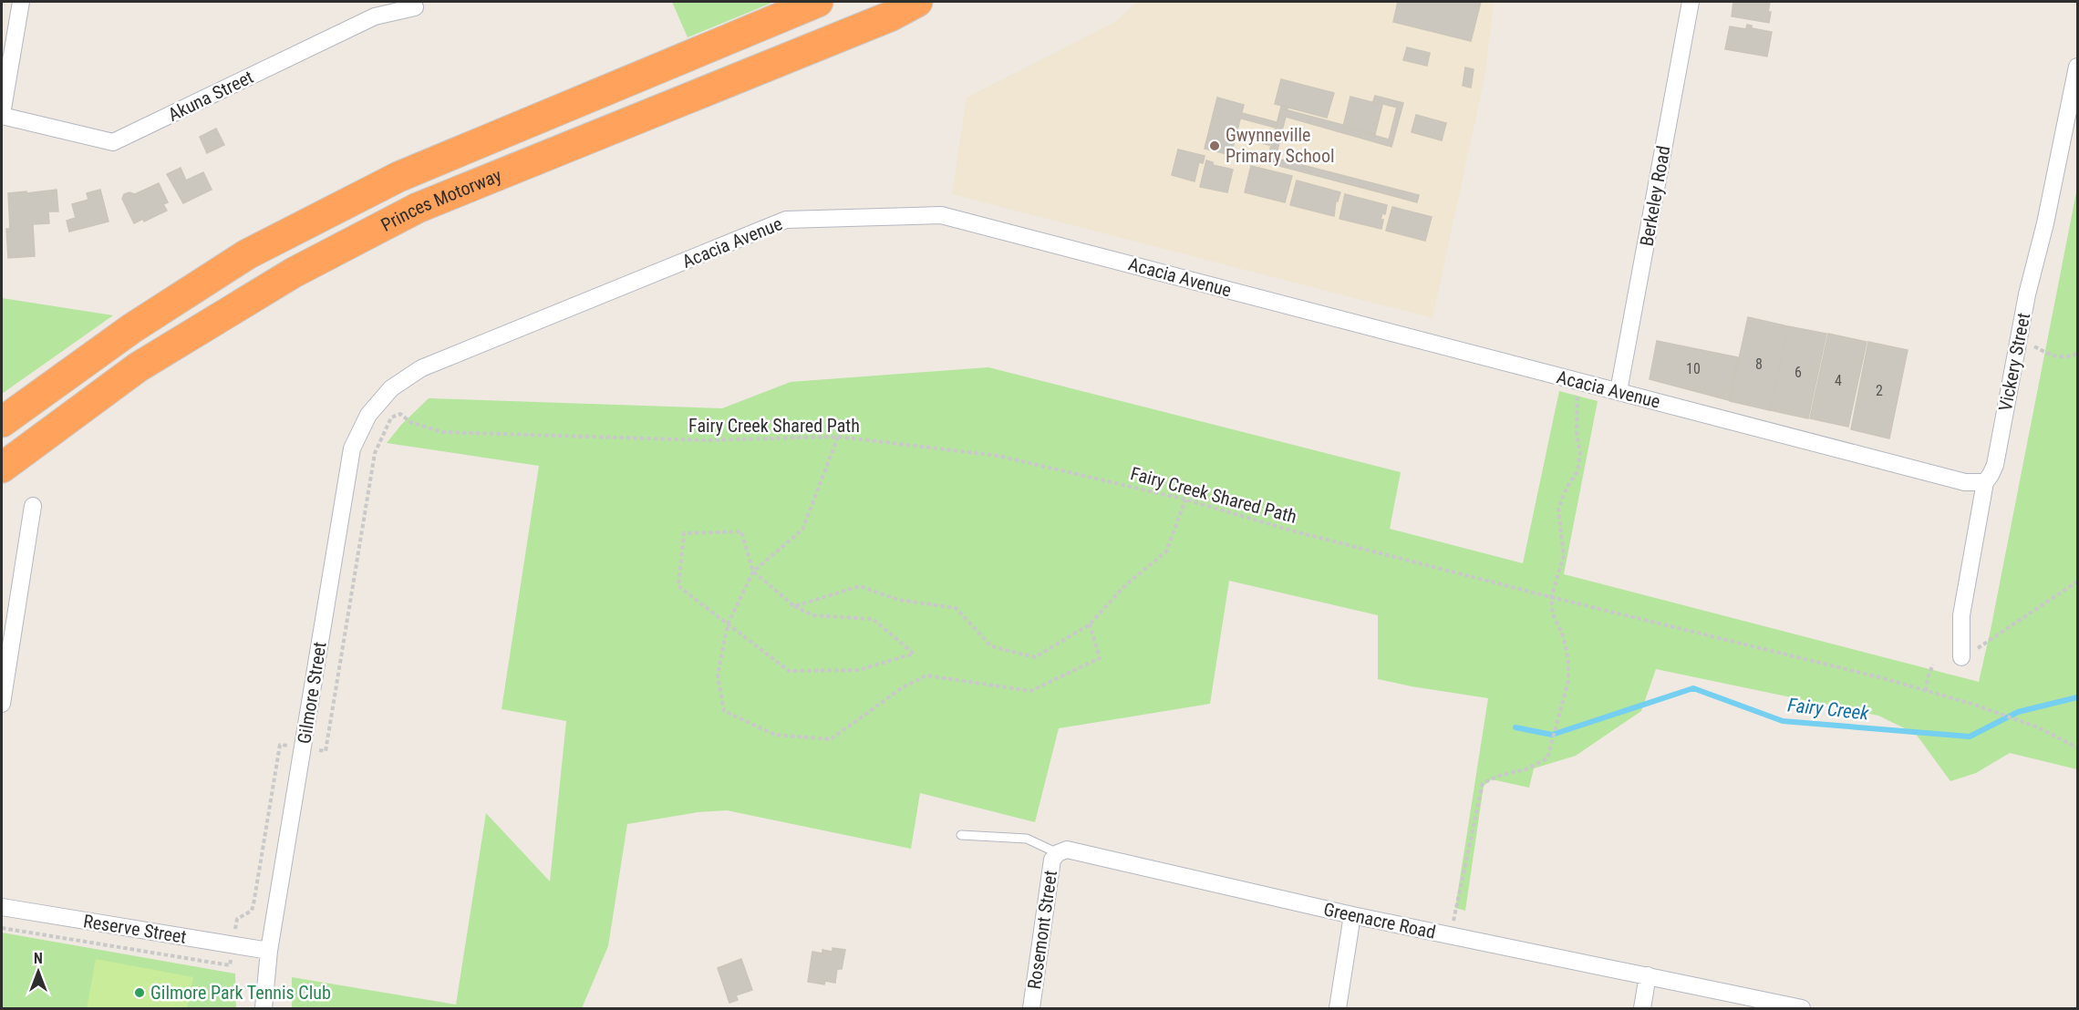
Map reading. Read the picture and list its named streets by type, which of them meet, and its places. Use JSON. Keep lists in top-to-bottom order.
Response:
{
  "streets": {
    "highway": ["Princes Motorway"],
    "street": [
      "Akuna Street",
      "Berkeley Road",
      "Acacia Avenue",
      "Vickery Street",
      "Gilmore Street",
      "Greenacre Road",
      "Reserve Street",
      "Rosemont Street"
    ],
    "path": ["Fairy Creek Shared Path"]
  },
  "crossings": [
    ["Berkeley Road", "Acacia Avenue"],
    ["Acacia Avenue", "Vickery Street"],
    ["Acacia Avenue", "Gilmore Street"],
    ["Gilmore Street", "Reserve Street"],
    ["Greenacre Road", "Rosemont Street"]
  ],
  "water": ["Fairy Creek"],
  "places": ["Gwynneville Primary School", "Gilmore Park Tennis Club"],
  "house_numbers": [
    "8",
    "10",
    "6",
    "4",
    "2"
  ],
  "north": "top"
}
